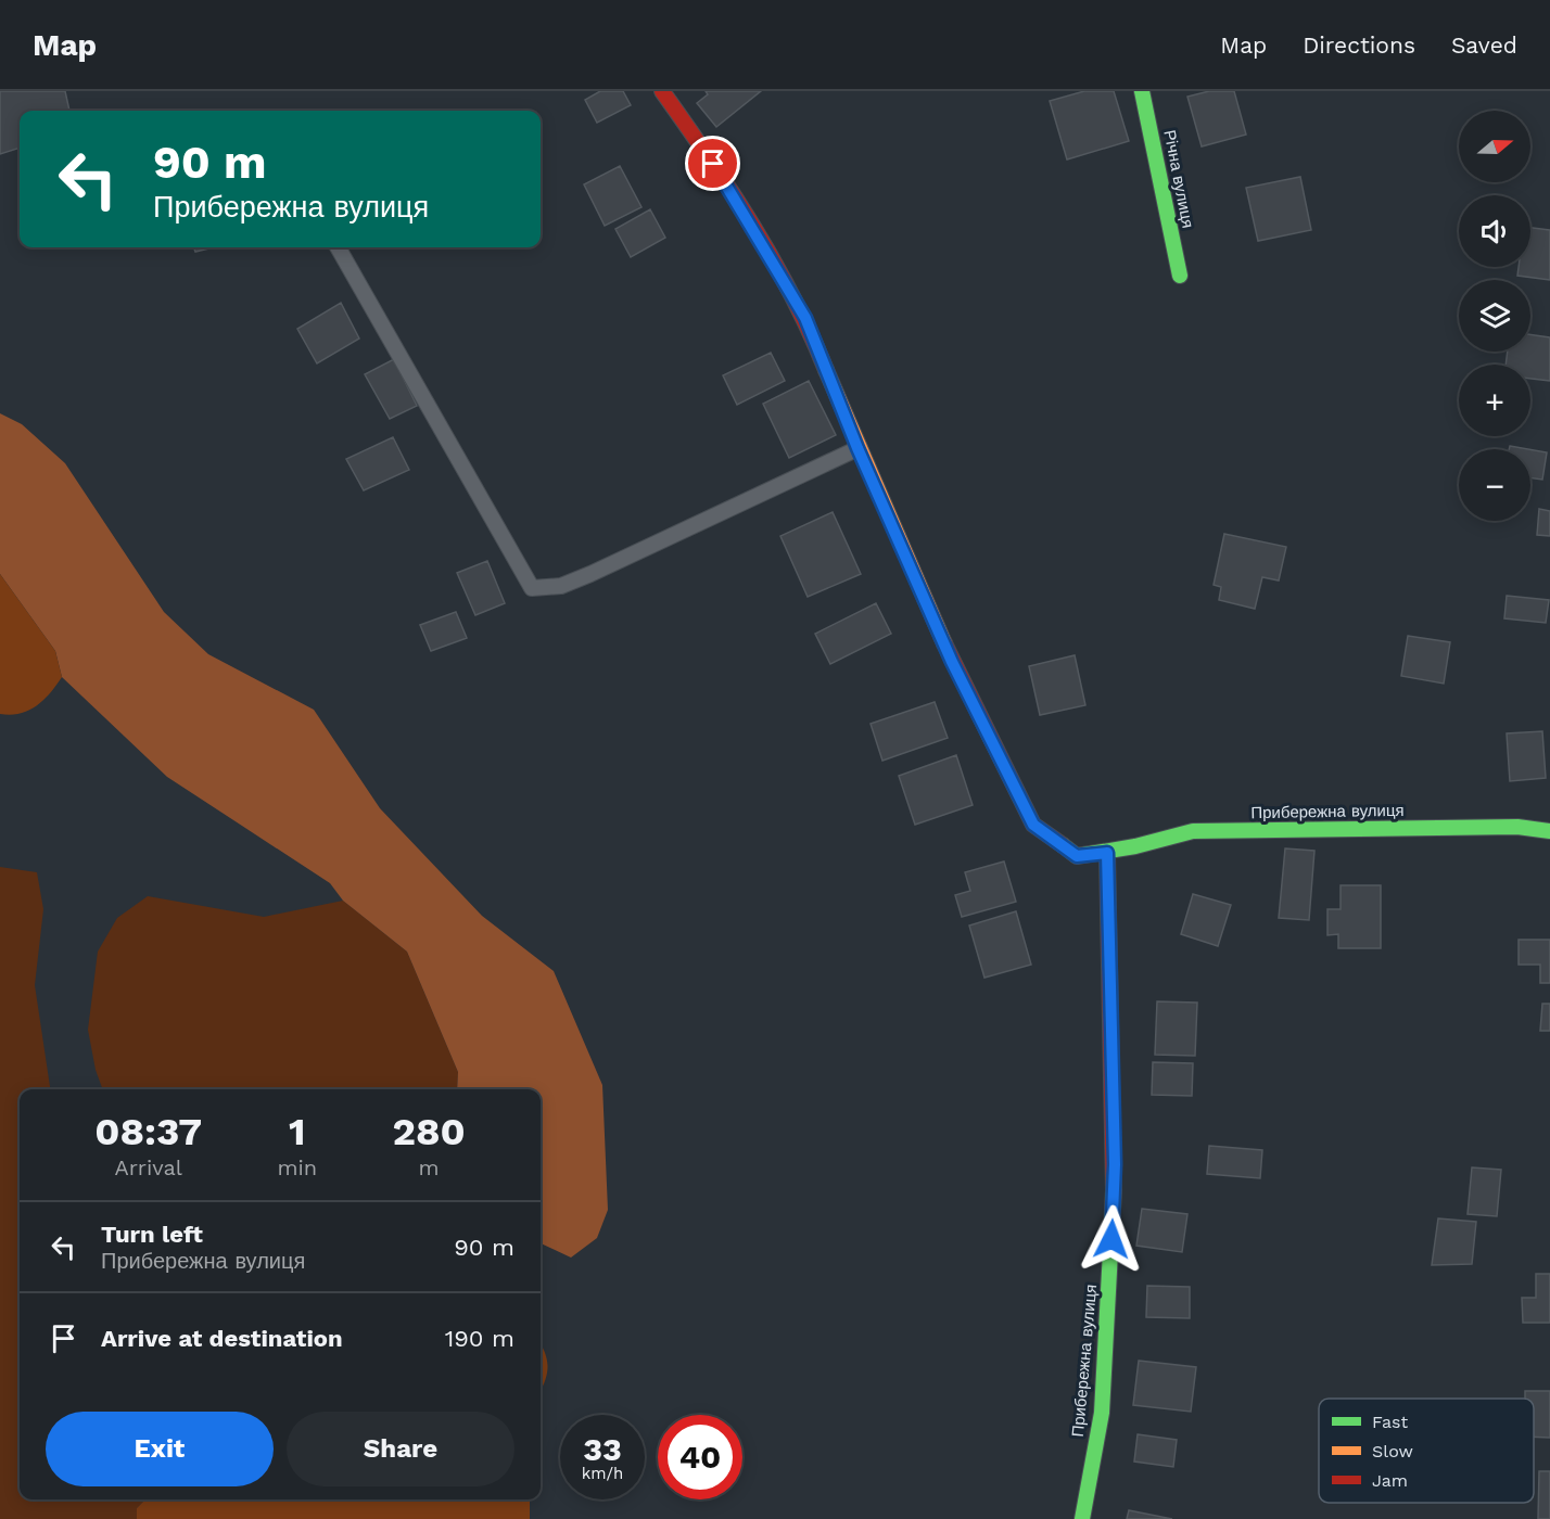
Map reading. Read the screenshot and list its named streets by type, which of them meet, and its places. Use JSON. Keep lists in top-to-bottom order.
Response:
{
  "streets": {
    "street": ["Річна вулиця", "Прибережна вулиця"]
  },
  "legend": ["Fast", "Slow", "Jam"],
  "north": "right",
  "page": {
    "header": "Map",
    "nav": ["Map", "Directions", "Saved"],
    "map_buttons": ["+", "−"],
    "turn": ["90 m", "Прибережна вулиця"],
    "eta": [
      "08:37",
      "Arrival",
      "1",
      "min",
      "280",
      "m"
    ],
    "list": [
      {
        "name": "Turn left",
        "note": "Прибережна вулиця",
        "value": "90 m"
      },
      {
        "name": "Arrive at destination",
        "value": "190 m"
      }
    ],
    "buttons": ["Exit", "Share"],
    "speed": "33 km/h",
    "limit": "40"
  }
}
